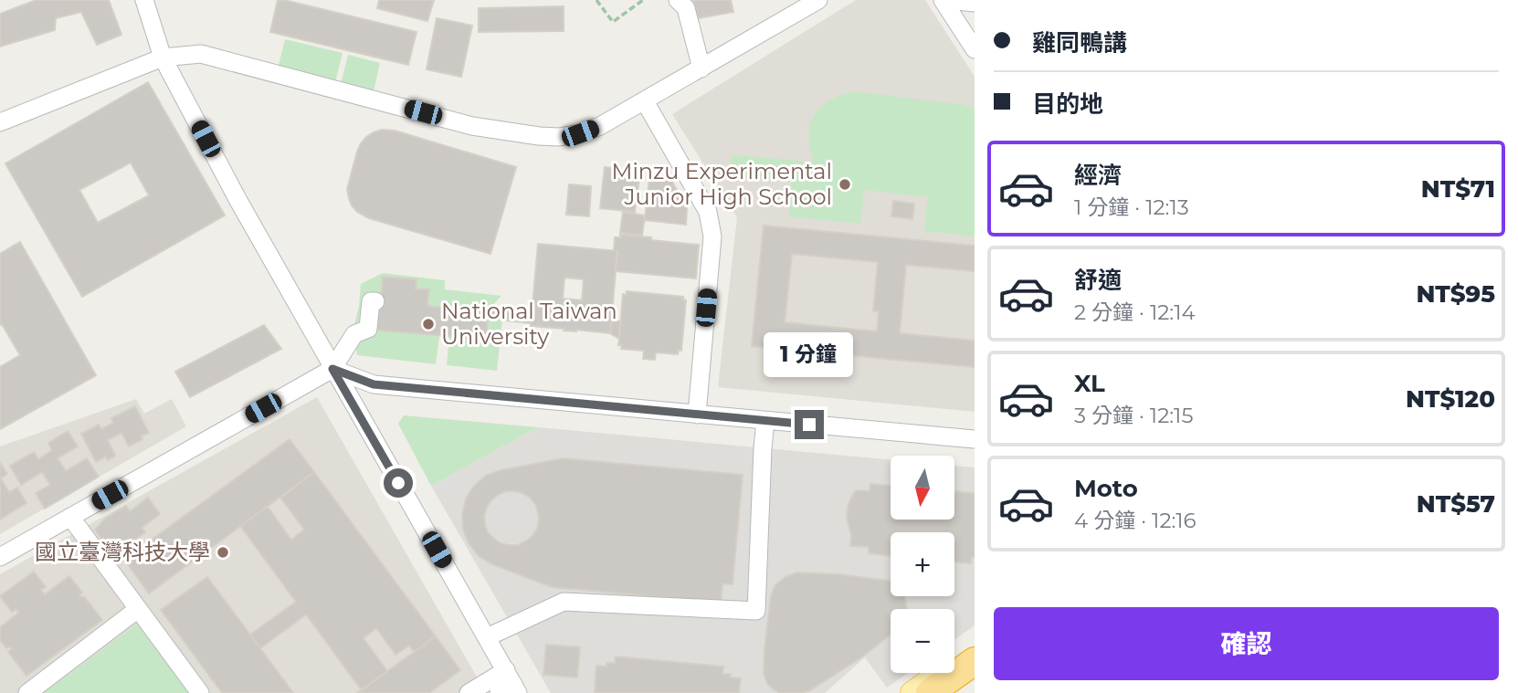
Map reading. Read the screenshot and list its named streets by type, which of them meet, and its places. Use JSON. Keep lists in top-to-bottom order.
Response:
{
  "places": ["Minzu Experimental Junior High School", "National Taiwan University", "國立臺灣科技大學"],
  "north": "bottom",
  "page": {
    "banner": ["雞同鴨講", "目的地"],
    "list": [
      {
        "name": "經濟",
        "note": "1 分鐘 · 12:13",
        "value": "NT$71"
      },
      {
        "name": "舒適",
        "note": "2 分鐘 · 12:14",
        "value": "NT$95"
      },
      {
        "name": "XL",
        "note": "3 分鐘 · 12:15",
        "value": "NT$120"
      },
      {
        "name": "Moto",
        "note": "4 分鐘 · 12:16",
        "value": "NT$57"
      }
    ],
    "bubble": "1 分鐘",
    "map_buttons": ["+", "−"],
    "buttons": "確認"
  }
}
